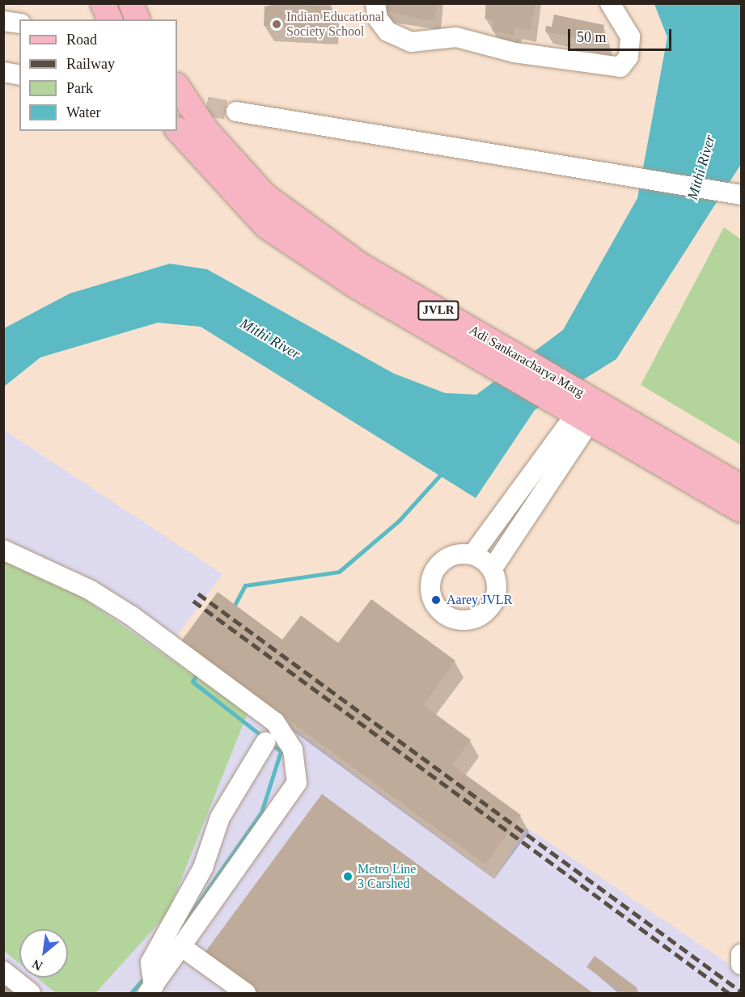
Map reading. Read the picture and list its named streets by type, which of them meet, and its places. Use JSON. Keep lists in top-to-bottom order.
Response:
{
  "streets": {
    "main road": ["JVLR", "Adi Sankaracharya Marg"]
  },
  "water": ["Mithi River"],
  "places": ["Indian Educational Society School", "Aarey JVLR", "Metro Line 3 Carshed"],
  "legend": [
    "Road",
    "Railway",
    "Park",
    "Water"
  ],
  "scale_bar": "50 m",
  "north": "bottom left"
}
